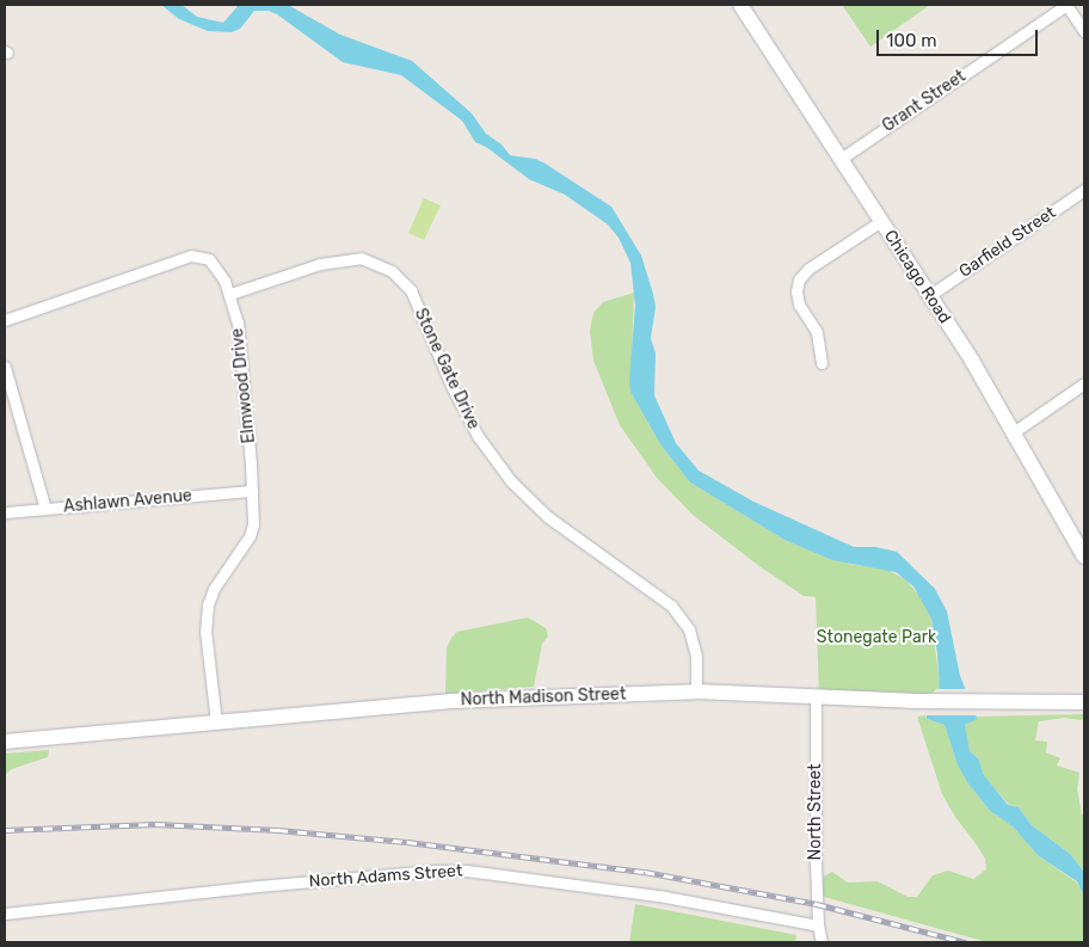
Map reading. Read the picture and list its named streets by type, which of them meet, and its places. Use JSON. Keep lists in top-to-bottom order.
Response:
{
  "streets": {
    "street": [
      "Grant Street",
      "Garfield Street",
      "Chicago Road",
      "Stone Gate Drive",
      "Elmwood Drive",
      "Ashlawn Avenue",
      "North Madison Street",
      "North Street",
      "North Adams Street"
    ]
  },
  "crossings": [
    ["Grant Street", "Chicago Road"],
    ["Garfield Street", "Chicago Road"],
    ["Stone Gate Drive", "Elmwood Drive"],
    ["Stone Gate Drive", "North Madison Street"],
    ["Elmwood Drive", "Ashlawn Avenue"],
    ["Elmwood Drive", "North Madison Street"],
    ["North Madison Street", "North Street"],
    ["North Street", "North Adams Street"]
  ],
  "parks": ["Stonegate Park"],
  "scale_bar": "100 m"
}
